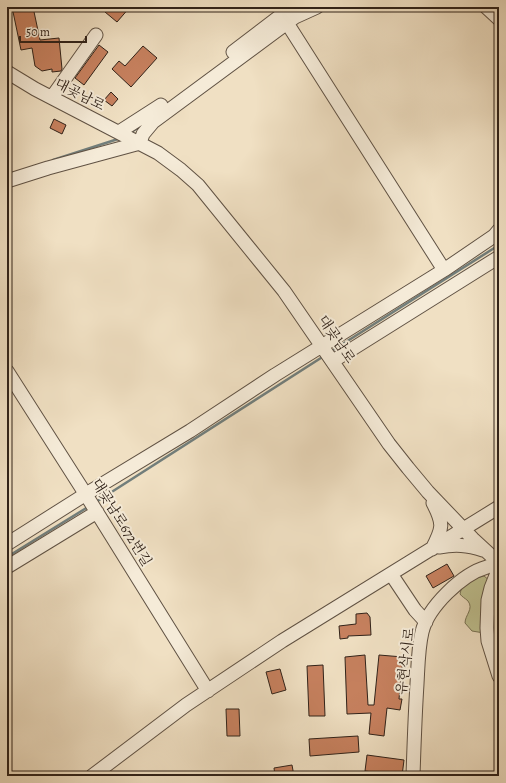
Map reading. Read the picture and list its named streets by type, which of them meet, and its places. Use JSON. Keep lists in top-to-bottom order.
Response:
{
  "streets": {
    "street": ["대곶남로", "대곶남로672번길", "유현삭시로"]
  },
  "crossings": [
    ["대곶남로", "유현삭시로"]
  ],
  "scale_bar": "50 m"
}
